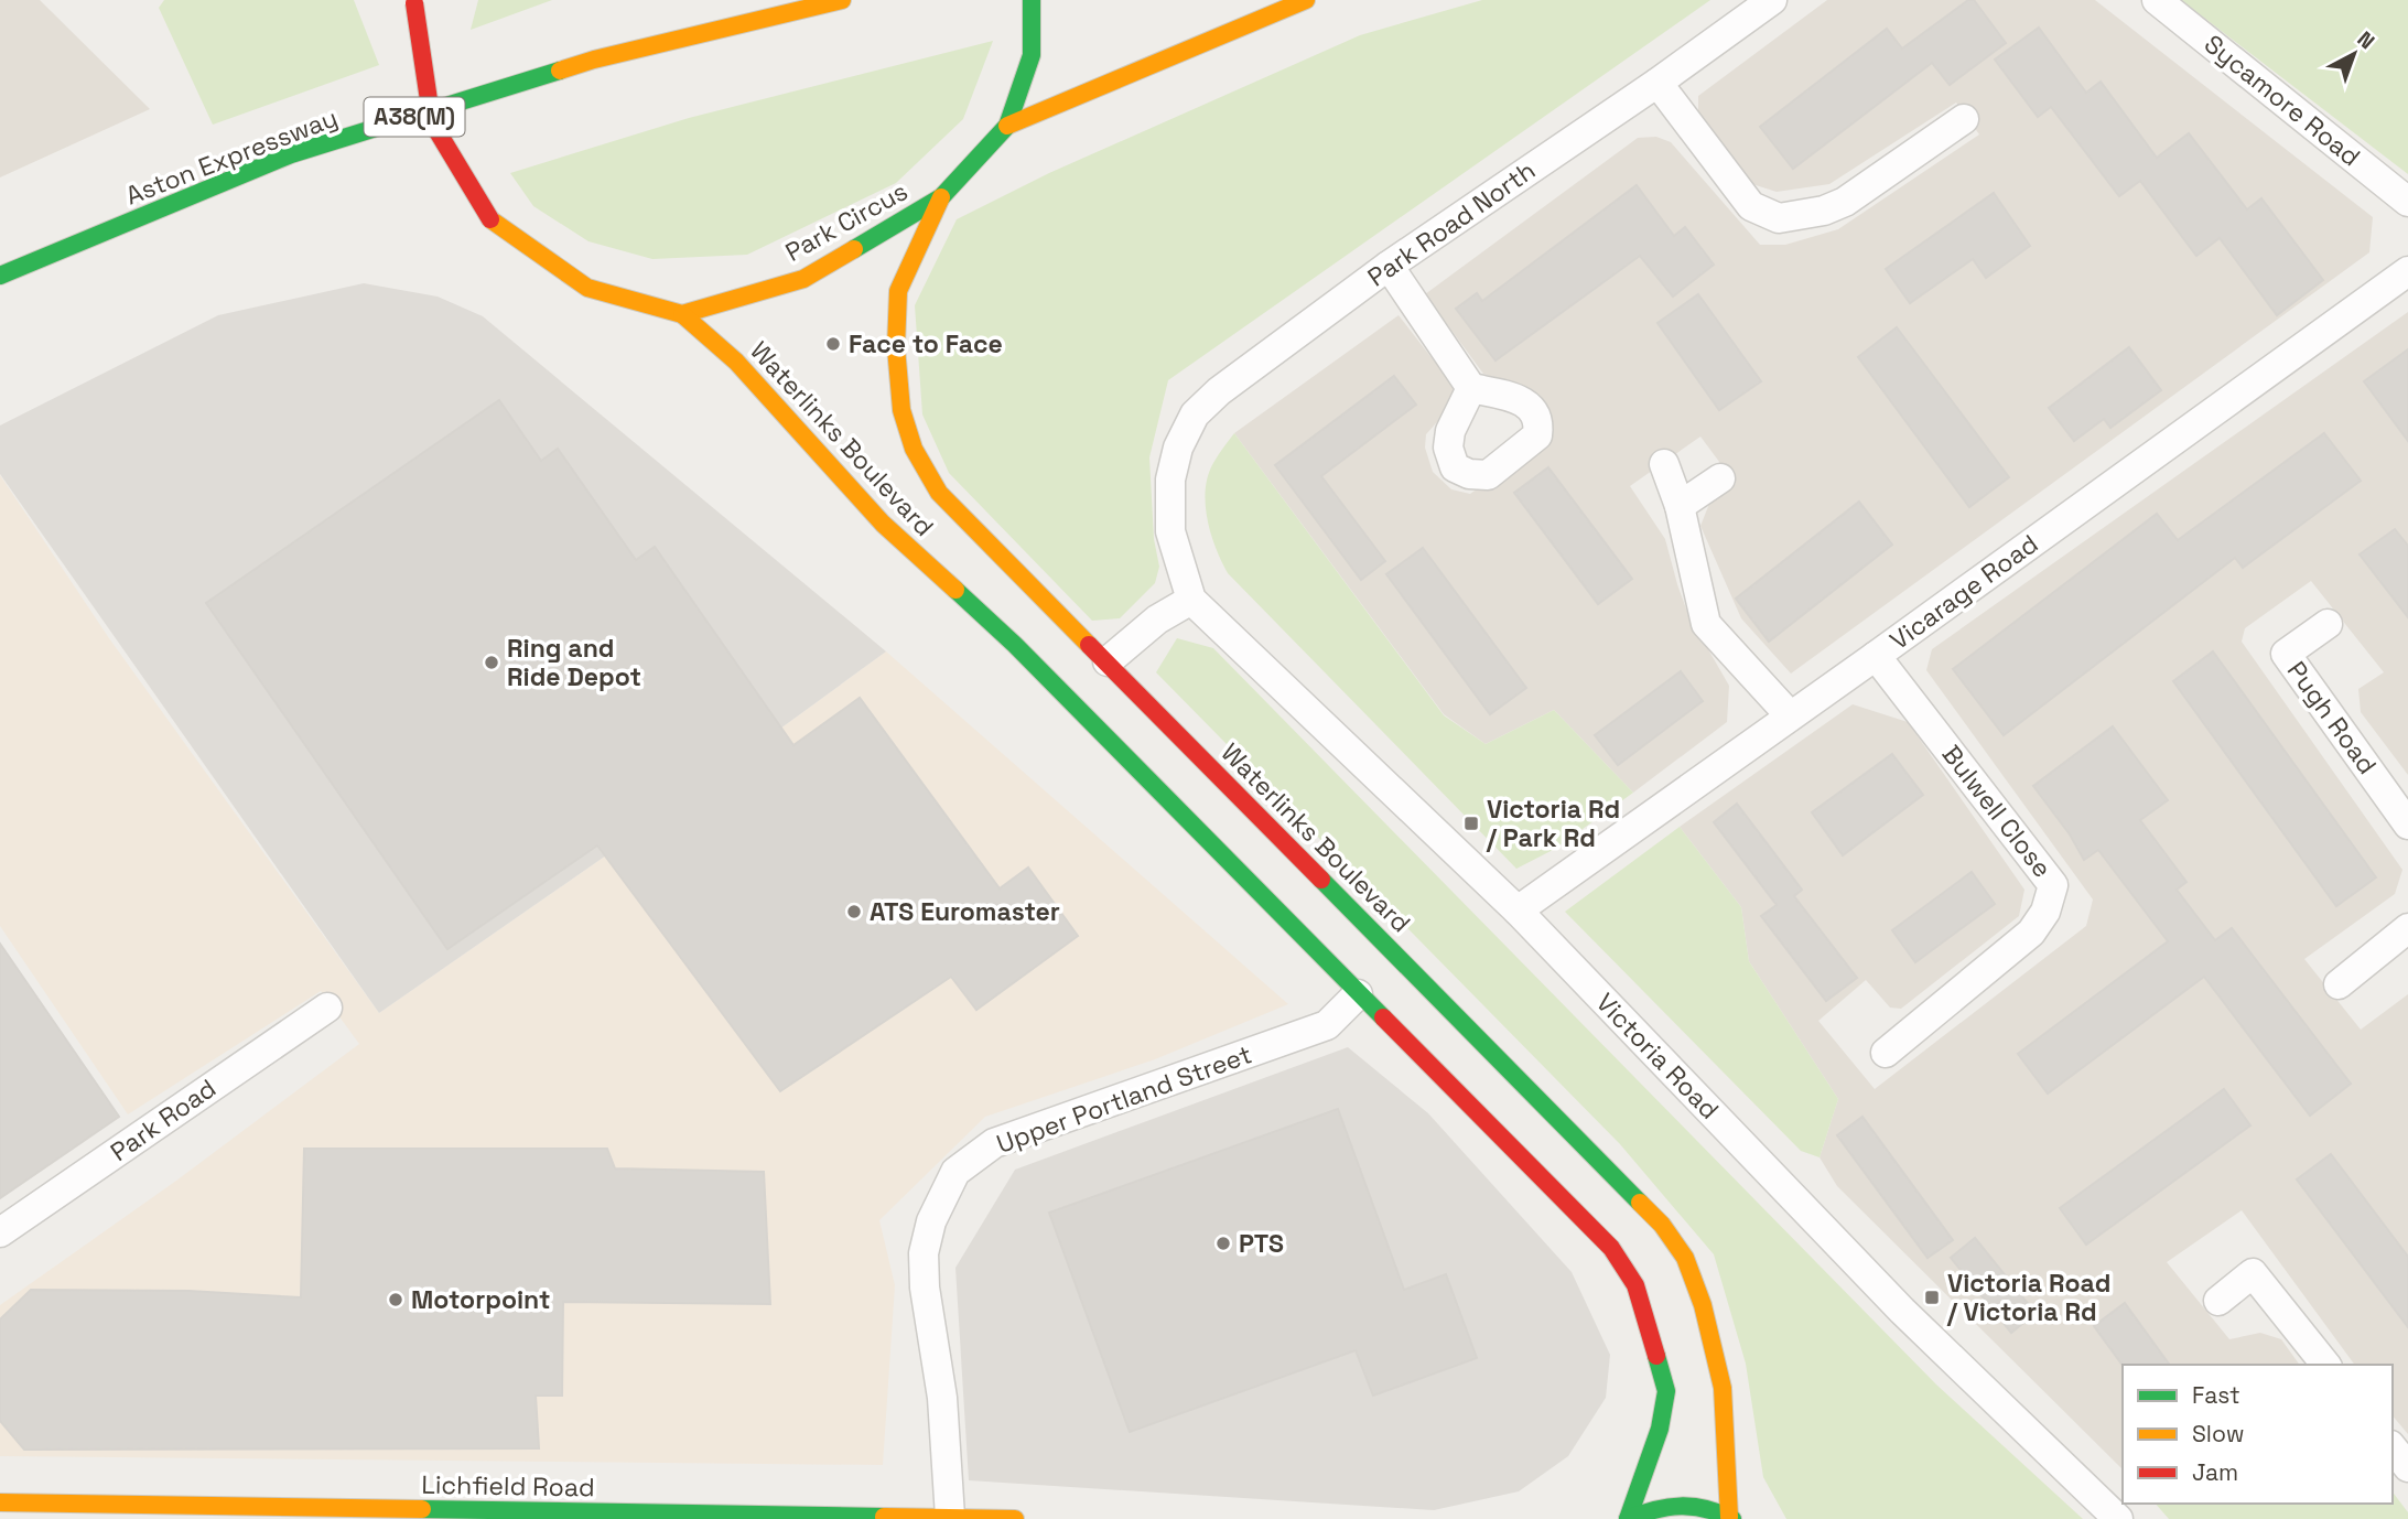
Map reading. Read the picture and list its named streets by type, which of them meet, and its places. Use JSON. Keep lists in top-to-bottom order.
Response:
{
  "streets": {
    "main road": [
      "A38(M)",
      "Aston Expressway",
      "Park Circus",
      "Waterlinks Boulevard",
      "Lichfield Road"
    ],
    "street": [
      "Sycamore Road",
      "Park Road North",
      "Vicarage Road",
      "Pugh Road",
      "Bulwell Close",
      "Victoria Road",
      "Upper Portland Street",
      "Park Road"
    ]
  },
  "crossings": [
    ["Park Circus", "Waterlinks Boulevard"],
    ["Park Road North", "Victoria Road"],
    ["Waterlinks Boulevard", "Upper Portland Street"],
    ["Vicarage Road", "Bulwell Close"],
    ["Vicarage Road", "Victoria Road"],
    ["Upper Portland Street", "Lichfield Road"]
  ],
  "places": {
    "other": [
      "Face to Face",
      "Ring and Ride Depot",
      "ATS Euromaster",
      "PTS",
      "Motorpoint"
    ],
    "transit": ["Victoria Rd / Park Rd", "Victoria Road / Victoria Rd"]
  },
  "legend": ["Fast", "Slow", "Jam"],
  "north": "top right"
}
